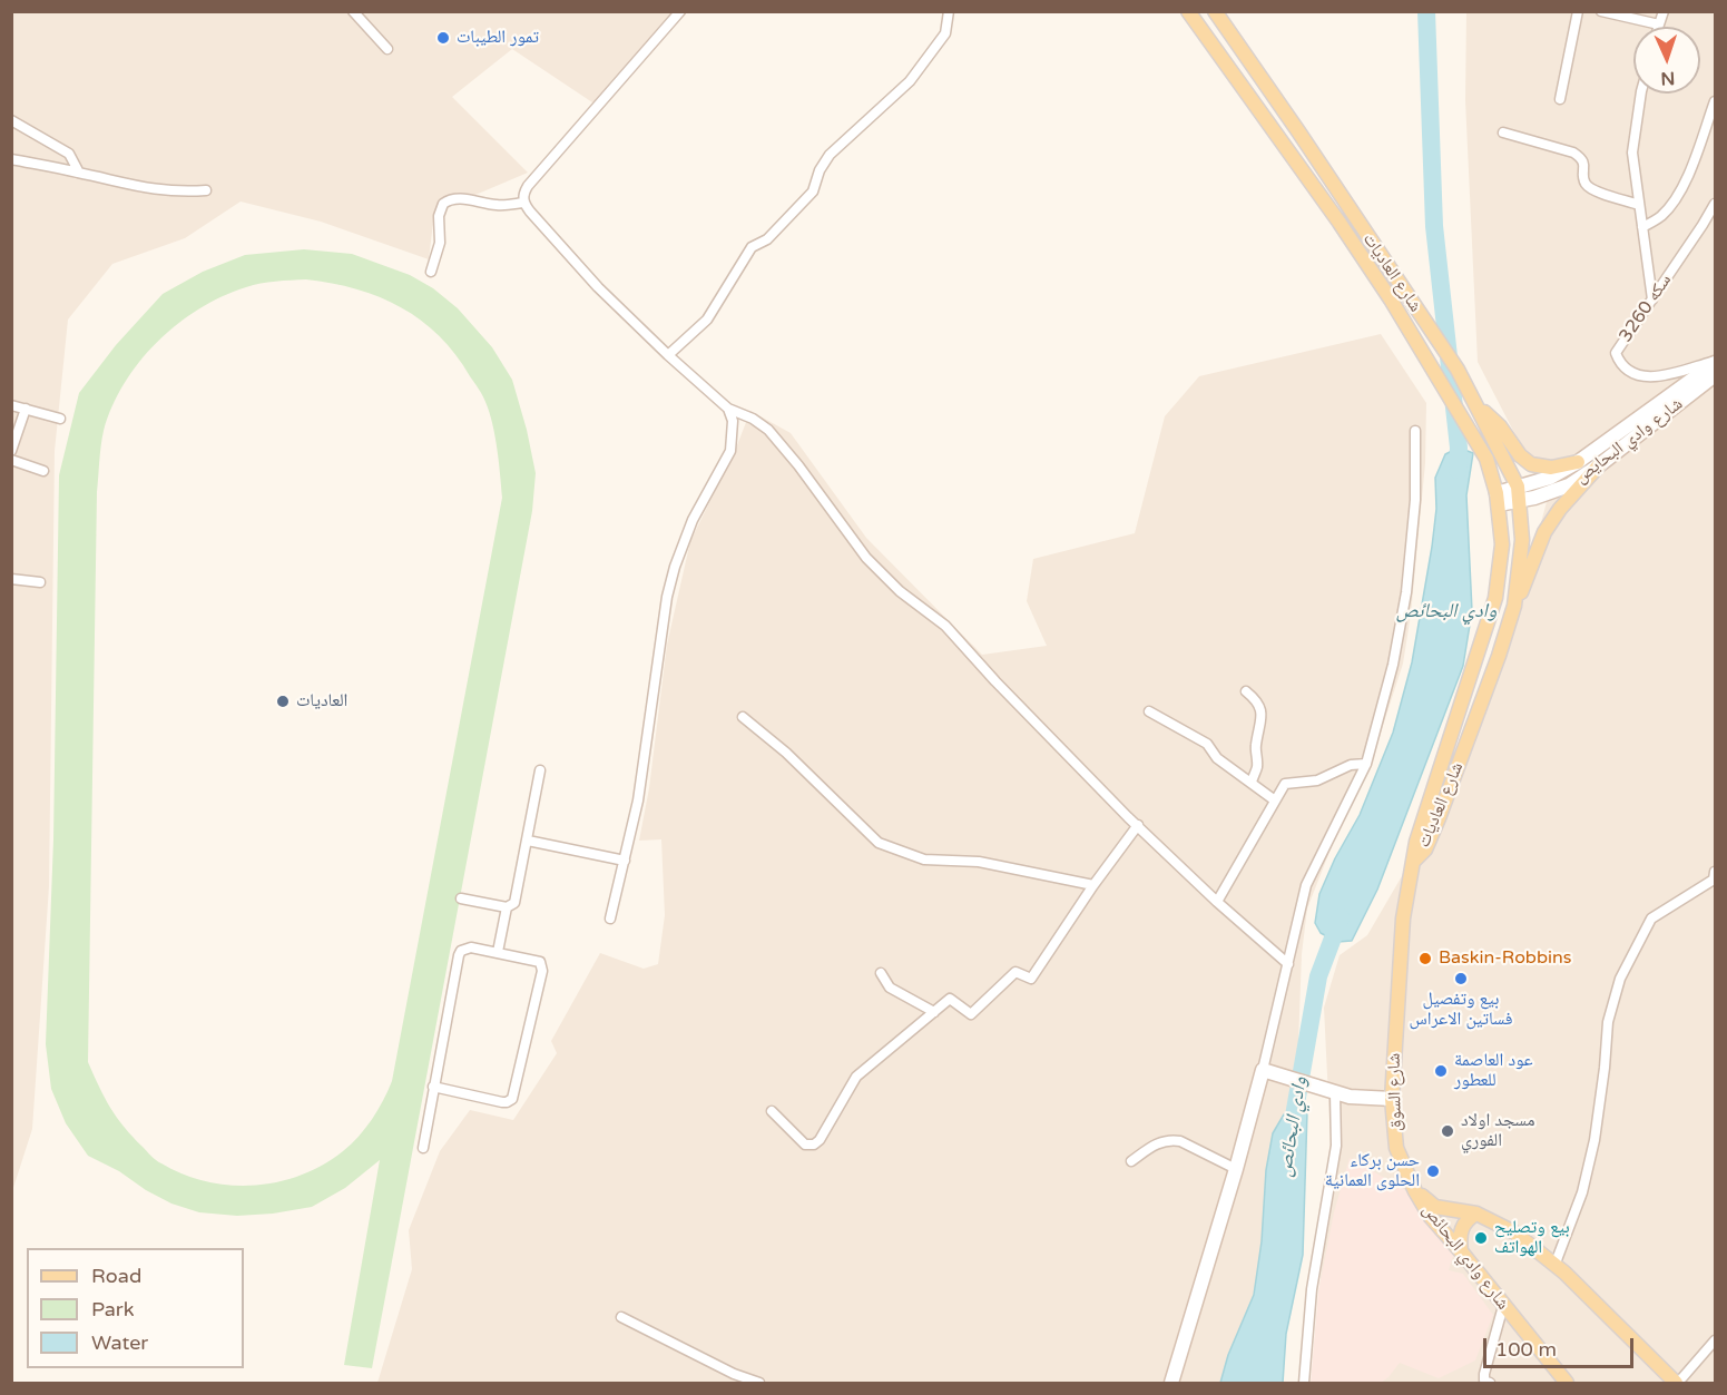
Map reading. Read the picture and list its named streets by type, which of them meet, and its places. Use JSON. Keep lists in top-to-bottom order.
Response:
{
  "streets": {
    "main road": ["شارع العاديات", "شارع السوق", "شارع وادي البحائص"],
    "street": ["سكه 3260", "شارع وادي البحايص"]
  },
  "crossings": [
    ["شارع العاديات", "شارع وادي البحايص"],
    ["شارع العاديات", "شارع السوق"],
    ["سكه 3260", "شارع وادي البحايص"],
    ["شارع السوق", "شارع وادي البحائص"]
  ],
  "water": ["وادي البحائص"],
  "places": [
    "تمور الطيبات",
    "العاديات",
    "Baskin-Robbins",
    "بيع وتفصيل فساتين الاعراس",
    "عود العاصمة للعطور",
    "مسجد اولاد الفوري",
    "حسن بركاء الحلوى العمانية",
    "بيع وتصليح الهواتف"
  ],
  "legend": ["Road", "Park", "Water"],
  "scale_bar": "100 m",
  "north": "bottom"
}
